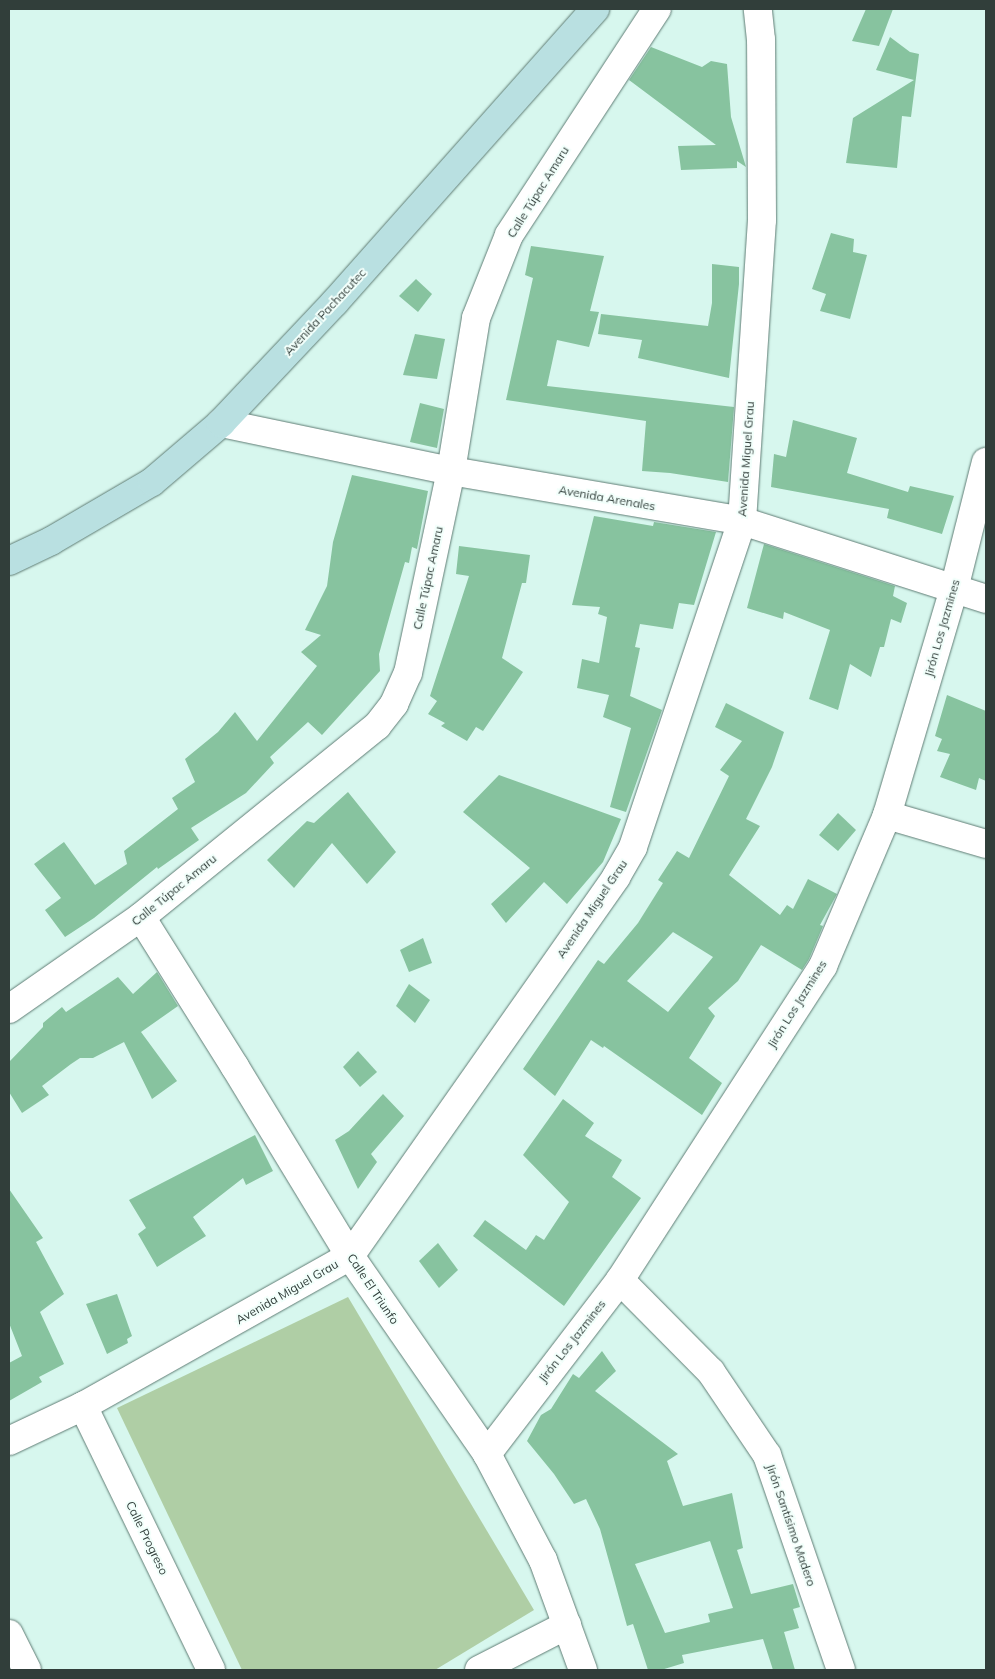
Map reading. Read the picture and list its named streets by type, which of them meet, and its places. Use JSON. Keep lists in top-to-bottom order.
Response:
{
  "streets": {
    "main road": ["Avenida Pachacutec"],
    "street": [
      "Calle Túpac Amaru",
      "Avenida Miguel Grau",
      "Avenida Arenales",
      "Jirón Los Jazmines",
      "Calle El Triunfo",
      "Jirón Santísimo Madero",
      "Calle Progreso"
    ]
  },
  "crossings": [
    ["Calle Túpac Amaru", "Avenida Arenales"],
    ["Calle Túpac Amaru", "Calle El Triunfo"],
    ["Avenida Pachacutec", "Avenida Arenales"],
    ["Avenida Miguel Grau", "Avenida Arenales"],
    ["Avenida Miguel Grau", "Calle El Triunfo"],
    ["Avenida Miguel Grau", "Calle Progreso"],
    ["Avenida Arenales", "Jirón Los Jazmines"],
    ["Jirón Los Jazmines", "Calle El Triunfo"],
    ["Jirón Los Jazmines", "Jirón Santísimo Madero"]
  ]
}
